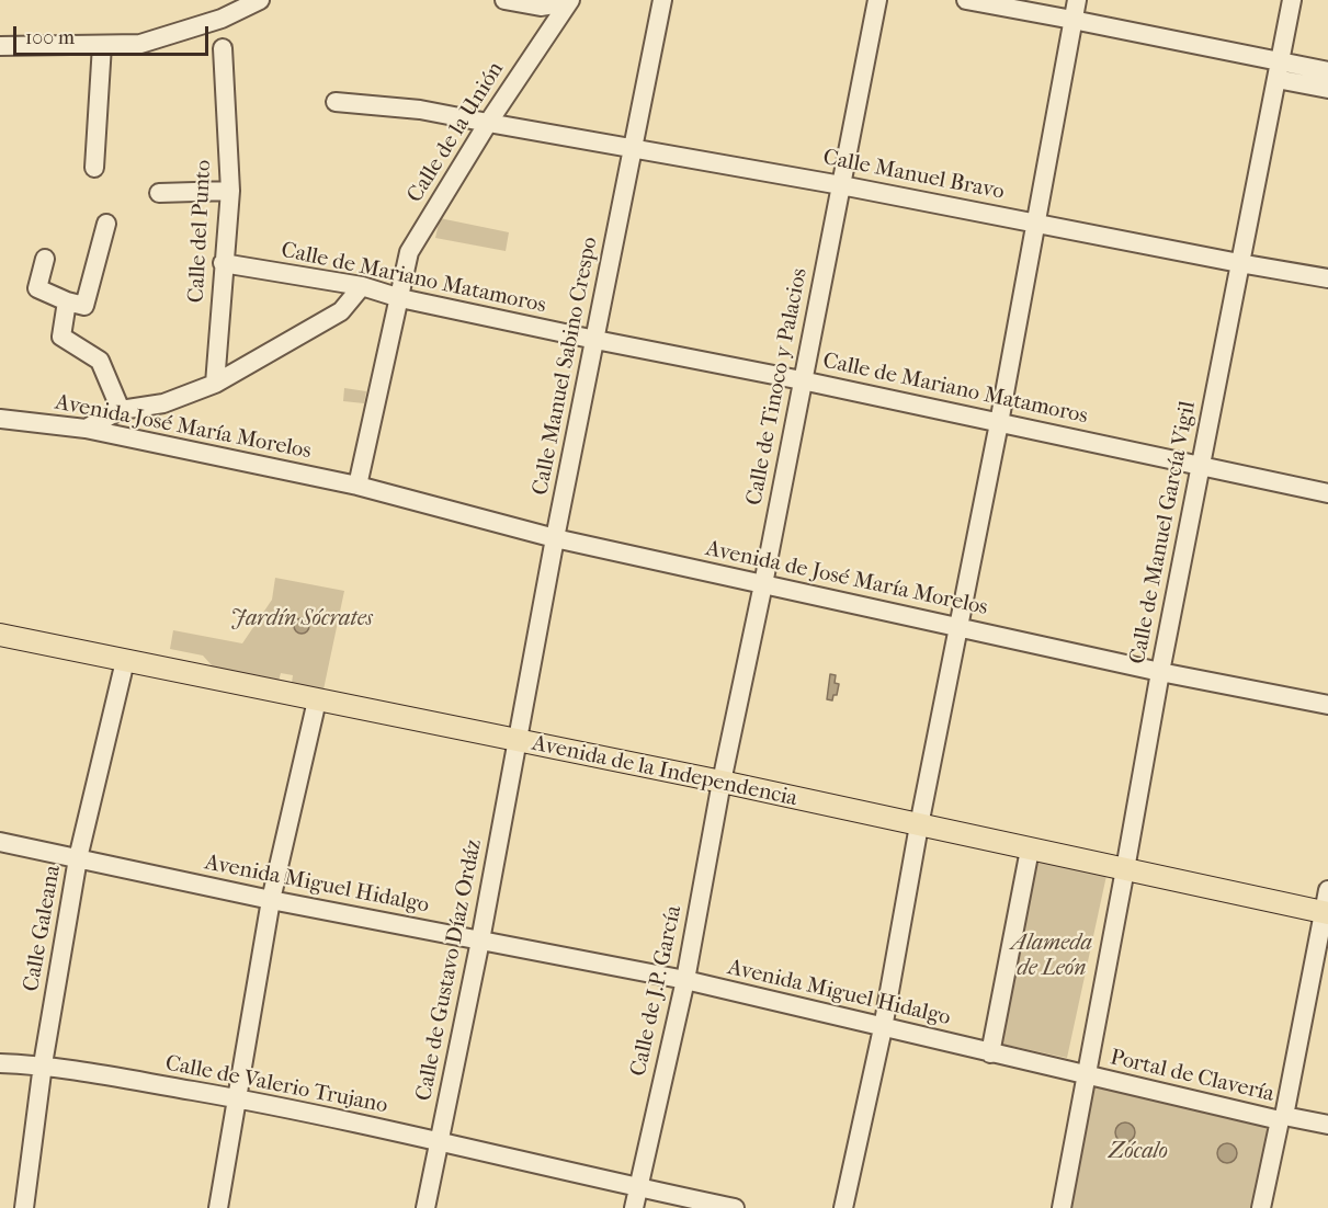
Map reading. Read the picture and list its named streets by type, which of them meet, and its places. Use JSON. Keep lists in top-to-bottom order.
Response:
{
  "streets": {
    "main road": ["Avenida de la Independencia"],
    "street": [
      "Calle de la Unión",
      "Calle Manuel Bravo",
      "Calle del Punto",
      "Calle de Mariano Matamoros",
      "Calle Manuel Sabino Crespo",
      "Calle de Tinoco y Palacios",
      "Avenida José María Morelos",
      "Calle de Manuel García Vigil",
      "Avenida de José María Morelos",
      "Avenida Miguel Hidalgo",
      "Calle Galeana",
      "Calle de Gustavo Díaz Ordáz",
      "Calle de J.P. García",
      "Portal de Clavería",
      "Calle de Valerio Trujano"
    ]
  },
  "crossings": [
    ["Calle de la Unión", "Calle Manuel Bravo"],
    ["Calle de la Unión", "Calle de Mariano Matamoros"],
    ["Calle de la Unión", "Avenida José María Morelos"],
    ["Calle de la Unión", "Avenida de José María Morelos"],
    ["Calle Manuel Bravo", "Calle Manuel Sabino Crespo"],
    ["Calle Manuel Bravo", "Calle de Tinoco y Palacios"],
    ["Calle Manuel Bravo", "Calle de Manuel García Vigil"],
    ["Calle del Punto", "Calle de Mariano Matamoros"],
    ["Calle de Mariano Matamoros", "Calle Manuel Sabino Crespo"],
    ["Calle de Mariano Matamoros", "Calle de Tinoco y Palacios"],
    ["Calle de Mariano Matamoros", "Calle de Manuel García Vigil"],
    ["Calle Manuel Sabino Crespo", "Avenida de José María Morelos"],
    ["Calle Manuel Sabino Crespo", "Avenida de la Independencia"],
    ["Calle Manuel Sabino Crespo", "Calle de Gustavo Díaz Ordáz"],
    ["Calle de Tinoco y Palacios", "Avenida de José María Morelos"],
    ["Calle de Tinoco y Palacios", "Avenida de la Independencia"],
    ["Calle de Tinoco y Palacios", "Calle de J.P. García"],
    ["Avenida José María Morelos", "Avenida de José María Morelos"],
    ["Calle de Manuel García Vigil", "Avenida de José María Morelos"],
    ["Calle de Manuel García Vigil", "Avenida de la Independencia"],
    ["Calle de Manuel García Vigil", "Avenida Miguel Hidalgo"],
    ["Calle de Manuel García Vigil", "Portal de Clavería"],
    ["Avenida de la Independencia", "Calle Galeana"],
    ["Avenida de la Independencia", "Calle de Gustavo Díaz Ordáz"],
    ["Avenida de la Independencia", "Calle de J.P. García"],
    ["Avenida Miguel Hidalgo", "Calle Galeana"],
    ["Avenida Miguel Hidalgo", "Calle de Gustavo Díaz Ordáz"],
    ["Avenida Miguel Hidalgo", "Calle de J.P. García"],
    ["Avenida Miguel Hidalgo", "Portal de Clavería"],
    ["Calle Galeana", "Calle de Valerio Trujano"],
    ["Calle de Gustavo Díaz Ordáz", "Calle de Valerio Trujano"],
    ["Calle de J.P. García", "Calle de Valerio Trujano"]
  ],
  "parks": ["Jardín Sócrates", "Alameda de León", "Zócalo"],
  "scale_bar": "100 m"
}
